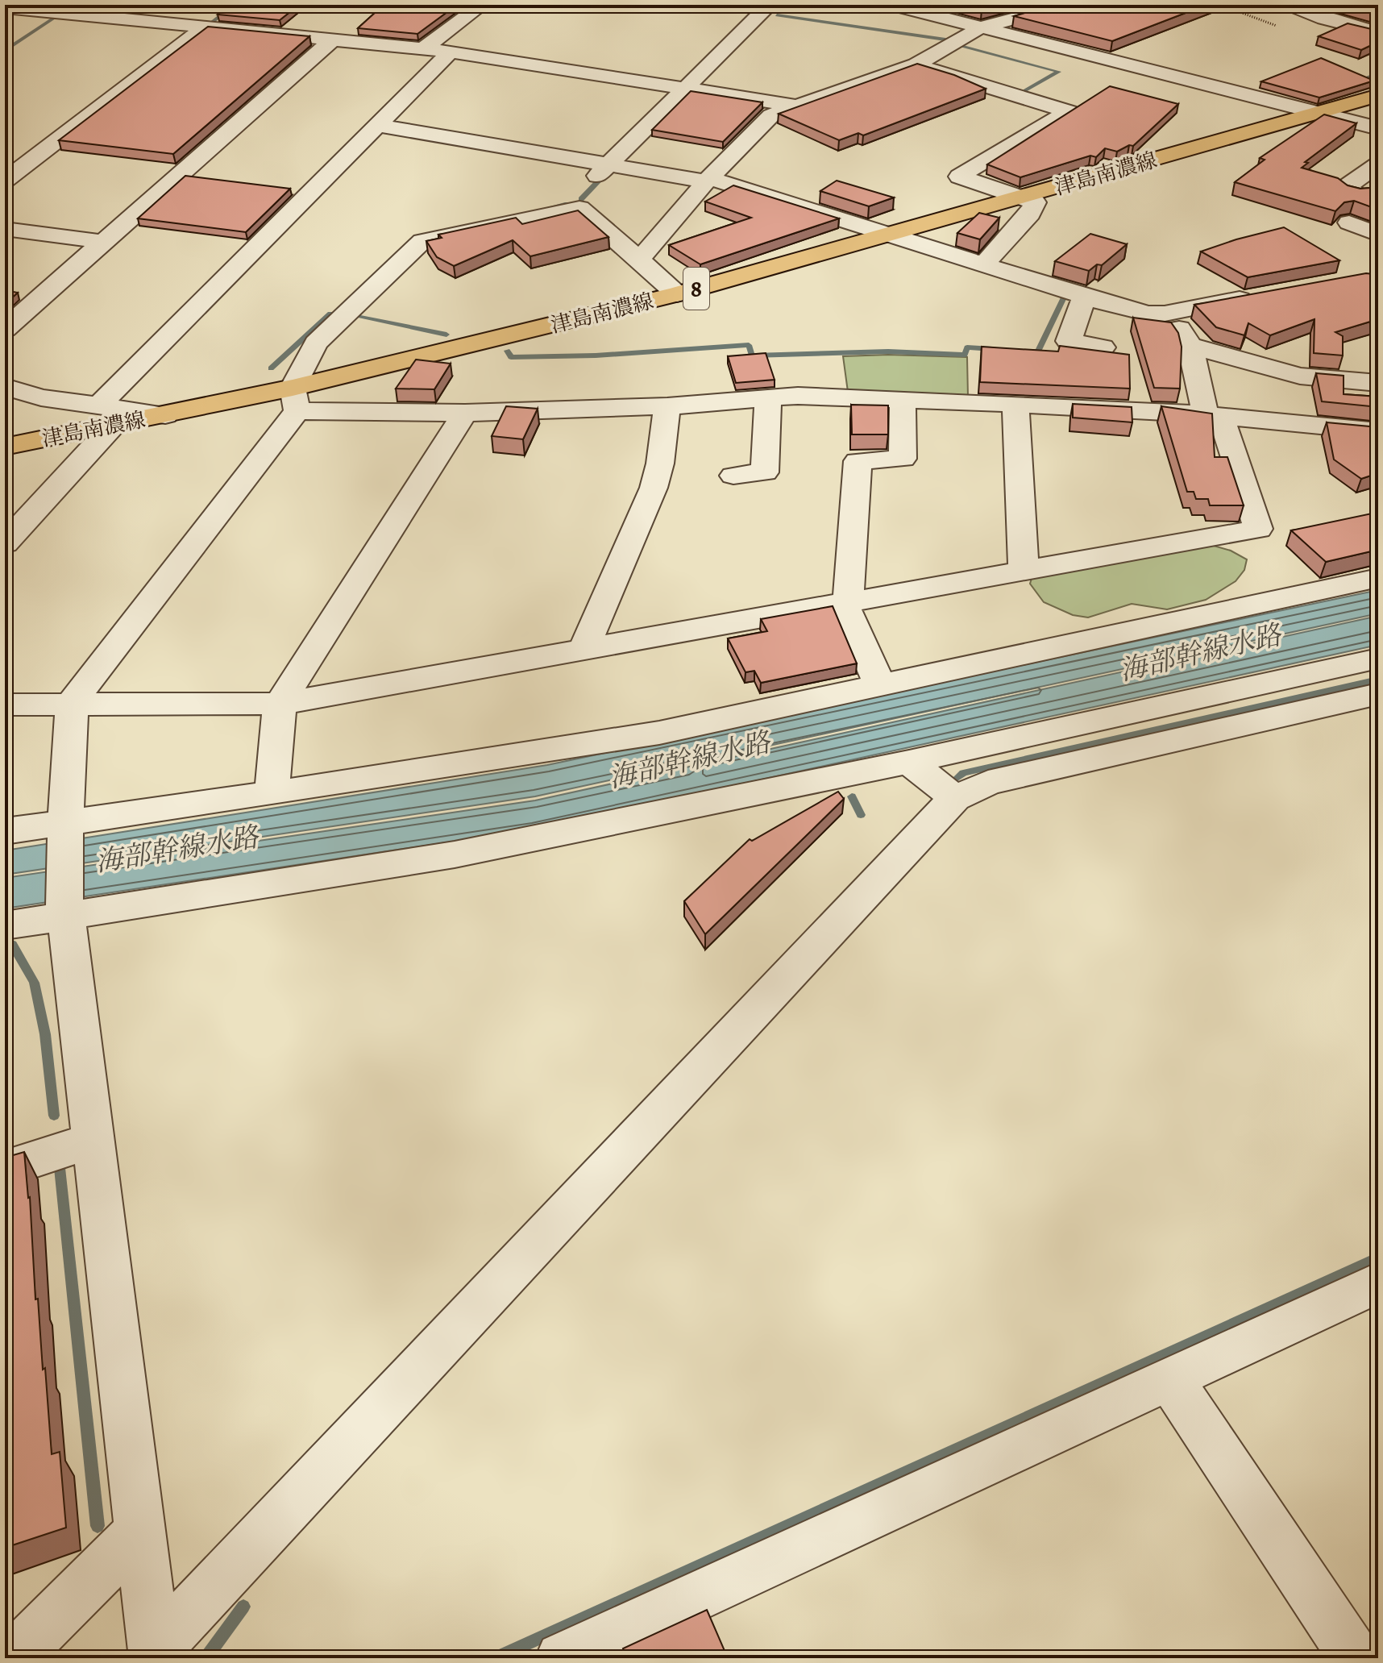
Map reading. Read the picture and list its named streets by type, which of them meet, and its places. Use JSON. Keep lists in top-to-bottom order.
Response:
{
  "streets": {
    "main road": ["津島南濃線", "8"]
  },
  "water": ["海部幹線水路"]
}
